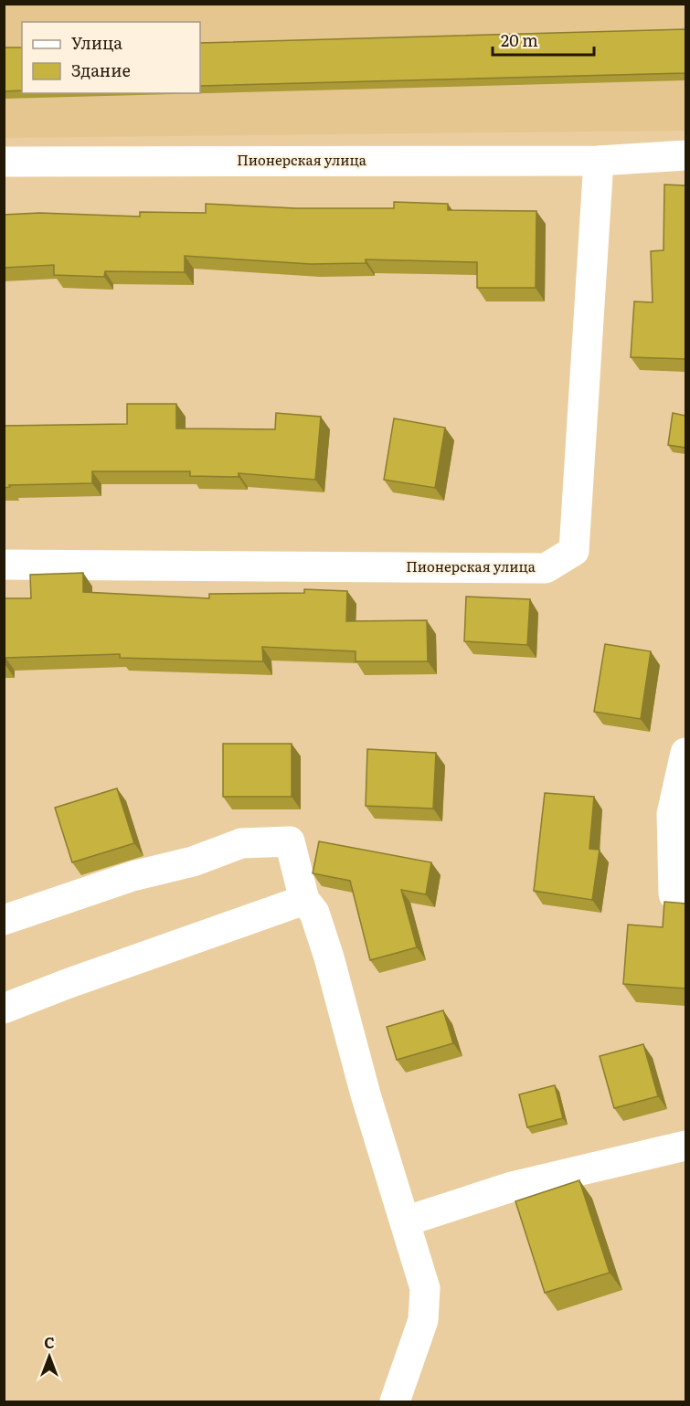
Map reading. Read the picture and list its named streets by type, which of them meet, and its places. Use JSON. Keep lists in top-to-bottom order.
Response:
{
  "streets": {
    "street": ["Пионерская улица"]
  },
  "legend": ["Улица", "Здание"],
  "scale_bar": "20 m",
  "north": "top"
}
